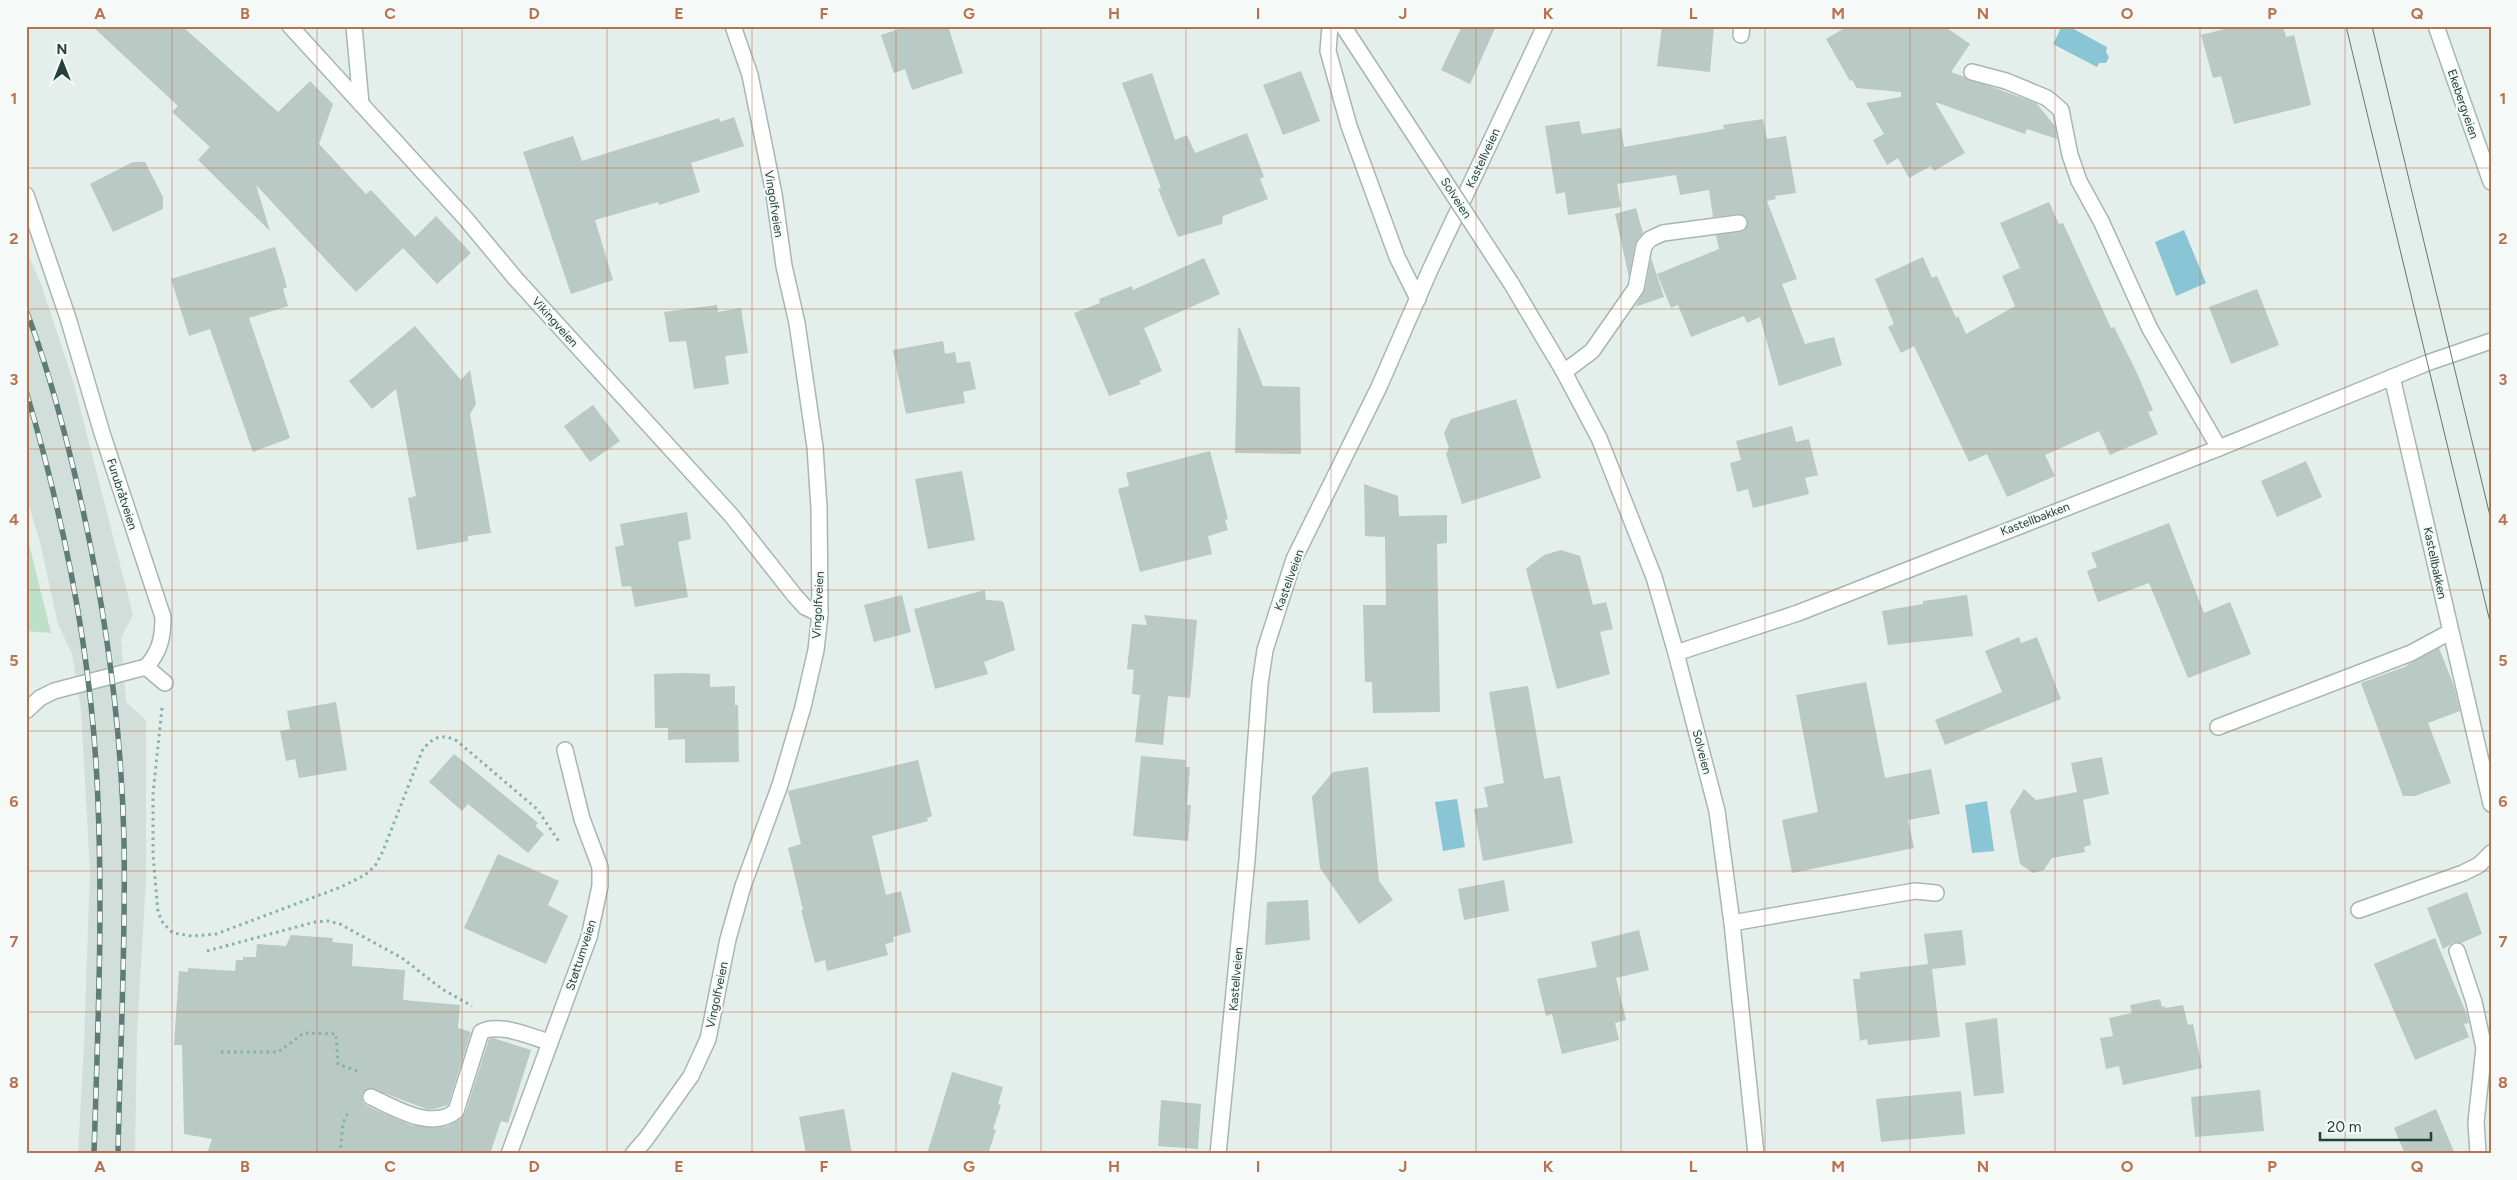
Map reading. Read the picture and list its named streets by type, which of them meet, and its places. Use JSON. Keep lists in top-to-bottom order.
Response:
{
  "streets": {
    "street": [
      "Ekebergveien",
      "Kastellveien",
      "Solveien",
      "Vingolfveien",
      "Vikingveien",
      "Furubråtveien",
      "Kastellbakken",
      "Støttumveien"
    ]
  },
  "crossings": [
    ["Solveien", "Kastellbakken"],
    ["Vingolfveien", "Vikingveien"]
  ],
  "scale_bar": "20 m",
  "north": "top",
  "grid": {
    "columns": [
      "A",
      "B",
      "C",
      "D",
      "E",
      "F",
      "G",
      "H",
      "I",
      "J",
      "K",
      "L",
      "M",
      "N",
      "O",
      "P",
      "Q"
    ],
    "rows": [
      "1",
      "2",
      "3",
      "4",
      "5",
      "6",
      "7",
      "8"
    ]
  }
}
